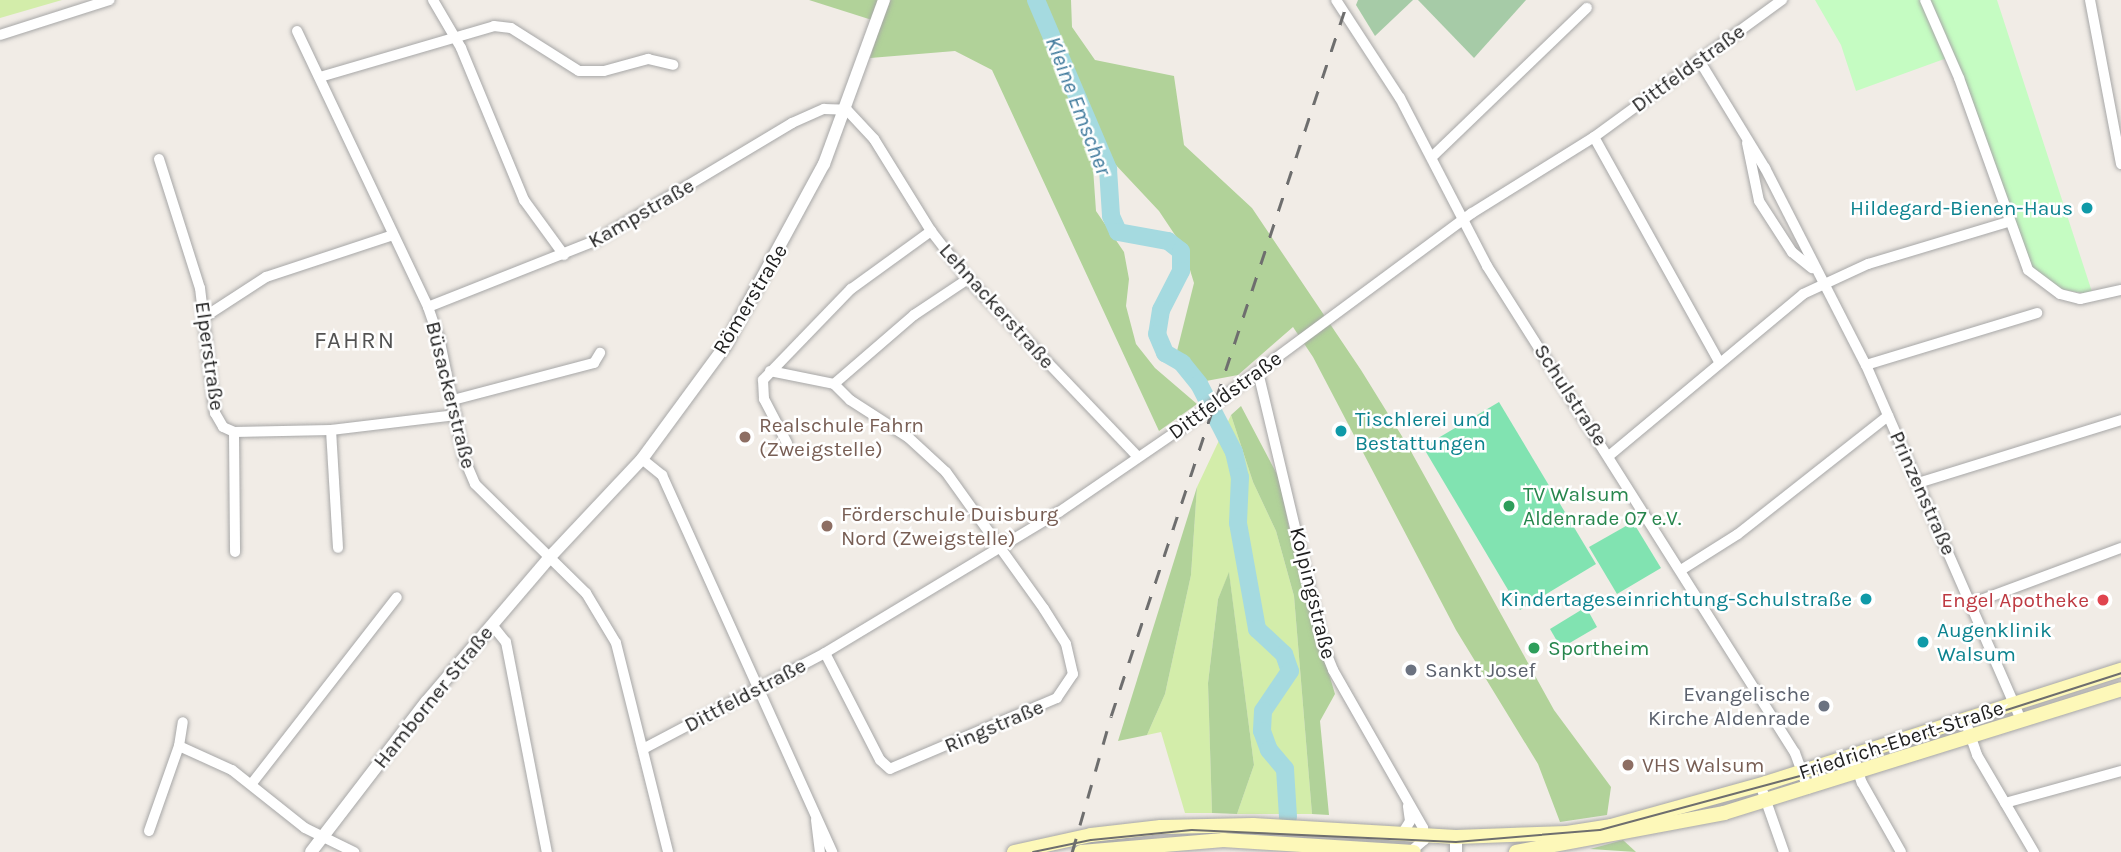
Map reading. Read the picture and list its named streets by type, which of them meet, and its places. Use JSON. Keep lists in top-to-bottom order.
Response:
{
  "streets": {
    "main road": ["Friedrich-Ebert-Straße"],
    "street": [
      "Dittfeldstraße",
      "Kampstraße",
      "Römerstraße",
      "Lehnackerstraße",
      "Elperstraße",
      "Büsackerstraße",
      "Schulstraße",
      "Prinzenstraße",
      "Kolpingstraße",
      "Hamborner Straße",
      "Ringstraße"
    ]
  },
  "crossings": [
    ["Dittfeldstraße", "Lehnackerstraße"],
    ["Dittfeldstraße", "Büsackerstraße"],
    ["Dittfeldstraße", "Schulstraße"],
    ["Dittfeldstraße", "Prinzenstraße"],
    ["Dittfeldstraße", "Kolpingstraße"],
    ["Dittfeldstraße", "Ringstraße"],
    ["Kampstraße", "Römerstraße"],
    ["Kampstraße", "Lehnackerstraße"],
    ["Kampstraße", "Büsackerstraße"],
    ["Römerstraße", "Lehnackerstraße"],
    ["Römerstraße", "Büsackerstraße"],
    ["Römerstraße", "Hamborner Straße"],
    ["Büsackerstraße", "Hamborner Straße"],
    ["Schulstraße", "Friedrich-Ebert-Straße"],
    ["Prinzenstraße", "Friedrich-Ebert-Straße"],
    ["Kolpingstraße", "Friedrich-Ebert-Straße"]
  ],
  "districts": ["FAHRN"],
  "water": ["Kleine Emscher"],
  "places": [
    "Hildegard-Bienen-Haus",
    "Tischlerei und Bestattungen",
    "Realschule Fahrn (Zweigstelle)",
    "TV Walsum Aldenrade 07 e.V.",
    "Förderschule Duisburg Nord (Zweigstelle)",
    "Kindertageseinrichtung-Schulstraße",
    "Engel Apotheke",
    "Augenklinik Walsum",
    "Sportheim",
    "Sankt Josef",
    "Evangelische Kirche Aldenrade",
    "VHS Walsum"
  ]
}
